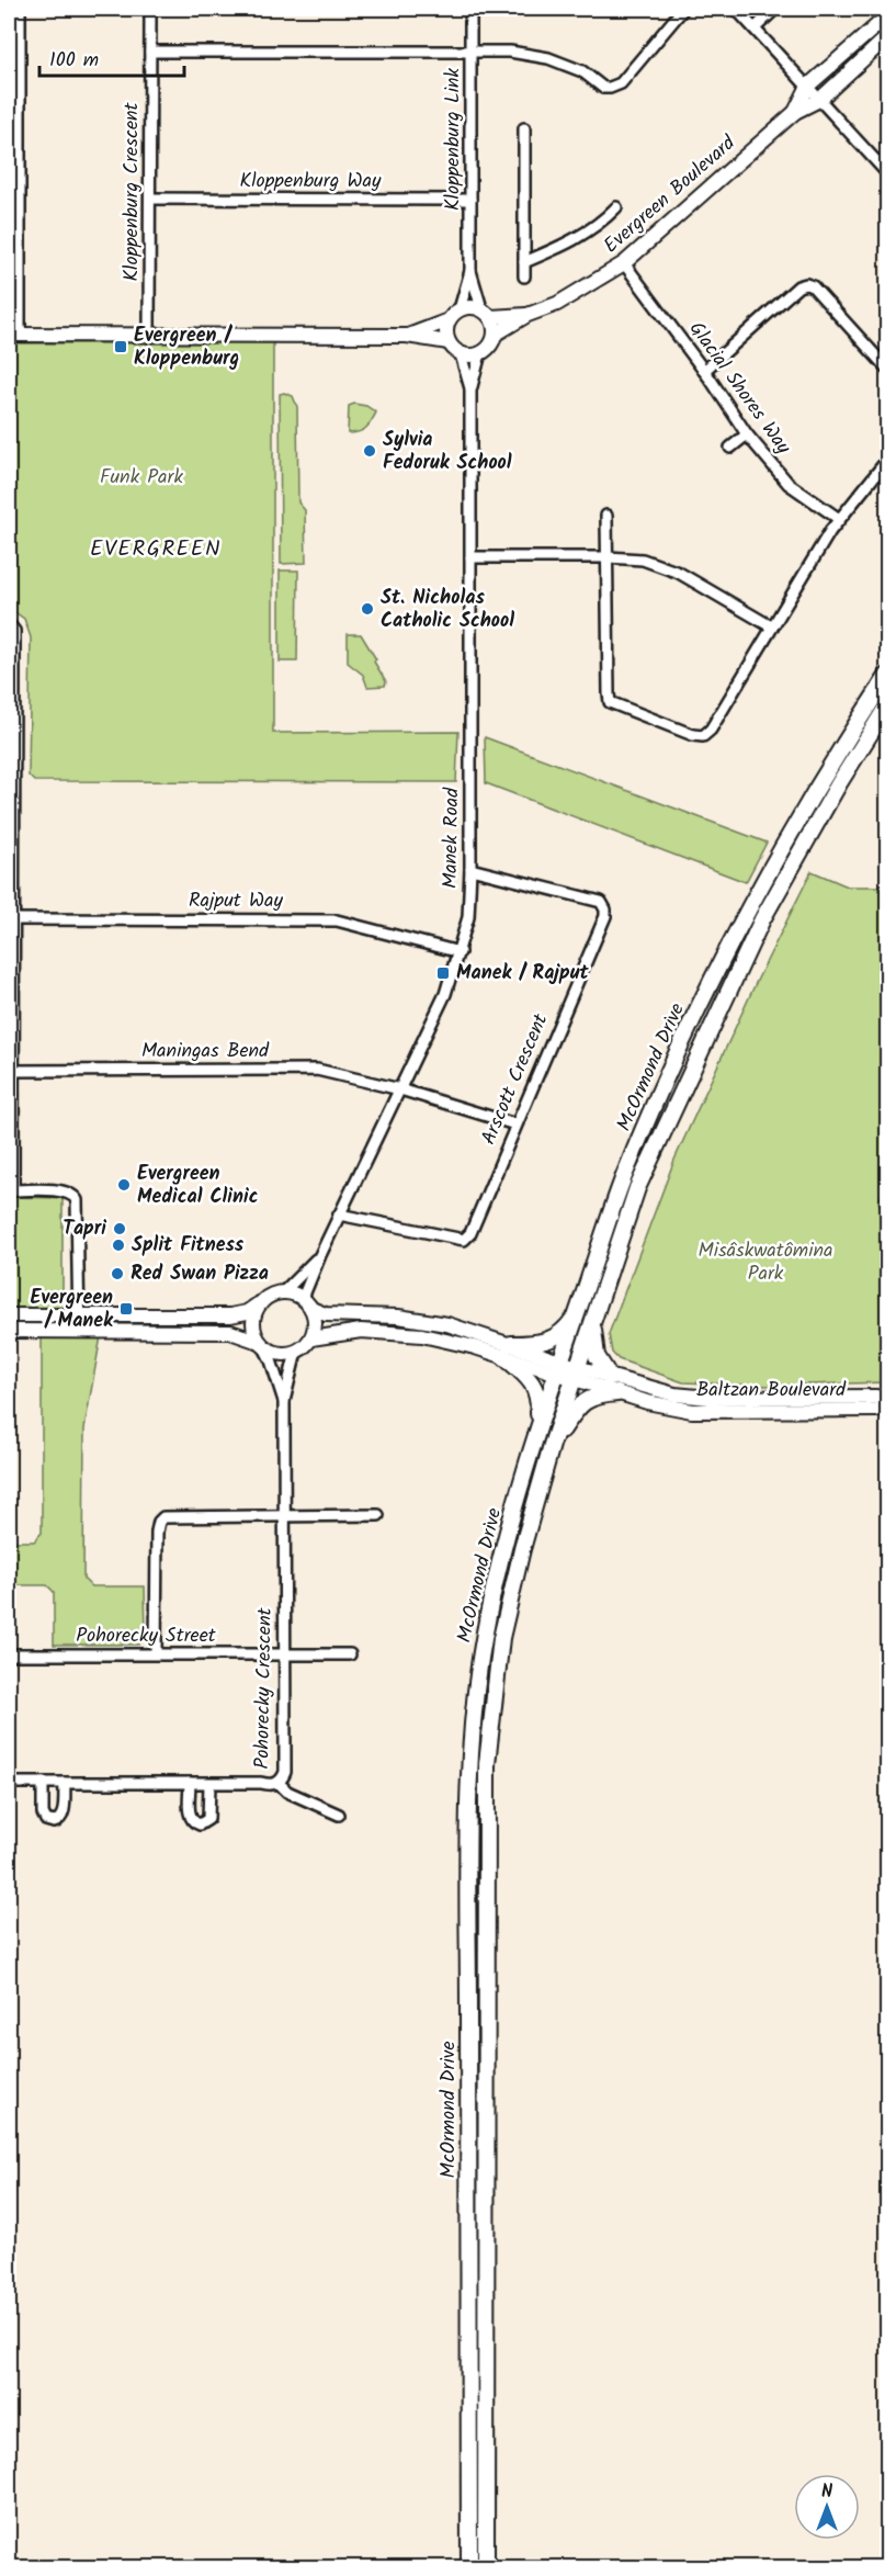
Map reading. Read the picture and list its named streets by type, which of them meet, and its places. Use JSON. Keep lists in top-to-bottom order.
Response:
{
  "streets": {
    "main road": ["McOrmond Drive"],
    "street": [
      "Kloppenburg Link",
      "Kloppenburg Way",
      "Kloppenburg Crescent",
      "Evergreen Boulevard",
      "Glacial Shores Way",
      "Manek Road",
      "Rajput Way",
      "Maningas Bend",
      "Arscott Crescent",
      "Baltzan Boulevard",
      "Pohorecky Street",
      "Pohorecky Crescent"
    ]
  },
  "crossings": [
    ["Kloppenburg Link", "Kloppenburg Way"],
    ["Kloppenburg Link", "Evergreen Boulevard"],
    ["Kloppenburg Link", "Manek Road"],
    ["Kloppenburg Way", "Kloppenburg Crescent"],
    ["Evergreen Boulevard", "Glacial Shores Way"],
    ["Evergreen Boulevard", "Manek Road"],
    ["Manek Road", "Rajput Way"],
    ["Manek Road", "Maningas Bend"],
    ["Manek Road", "Arscott Crescent"],
    ["Manek Road", "Pohorecky Crescent"],
    ["Maningas Bend", "Arscott Crescent"],
    ["McOrmond Drive", "Baltzan Boulevard"],
    ["Pohorecky Street", "Pohorecky Crescent"]
  ],
  "districts": ["EVERGREEN"],
  "parks": ["Funk Park", "Misâskwatômina Park"],
  "places": {
    "transit": ["Evergreen / Kloppenburg", "Manek / Rajput", "Evergreen / Manek"],
    "other": [
      "Sylvia Fedoruk School",
      "St. Nicholas Catholic School",
      "Evergreen Medical Clinic",
      "Tapri",
      "Split Fitness",
      "Red Swan Pizza"
    ]
  },
  "scale_bar": "100 m",
  "north": "top"
}
